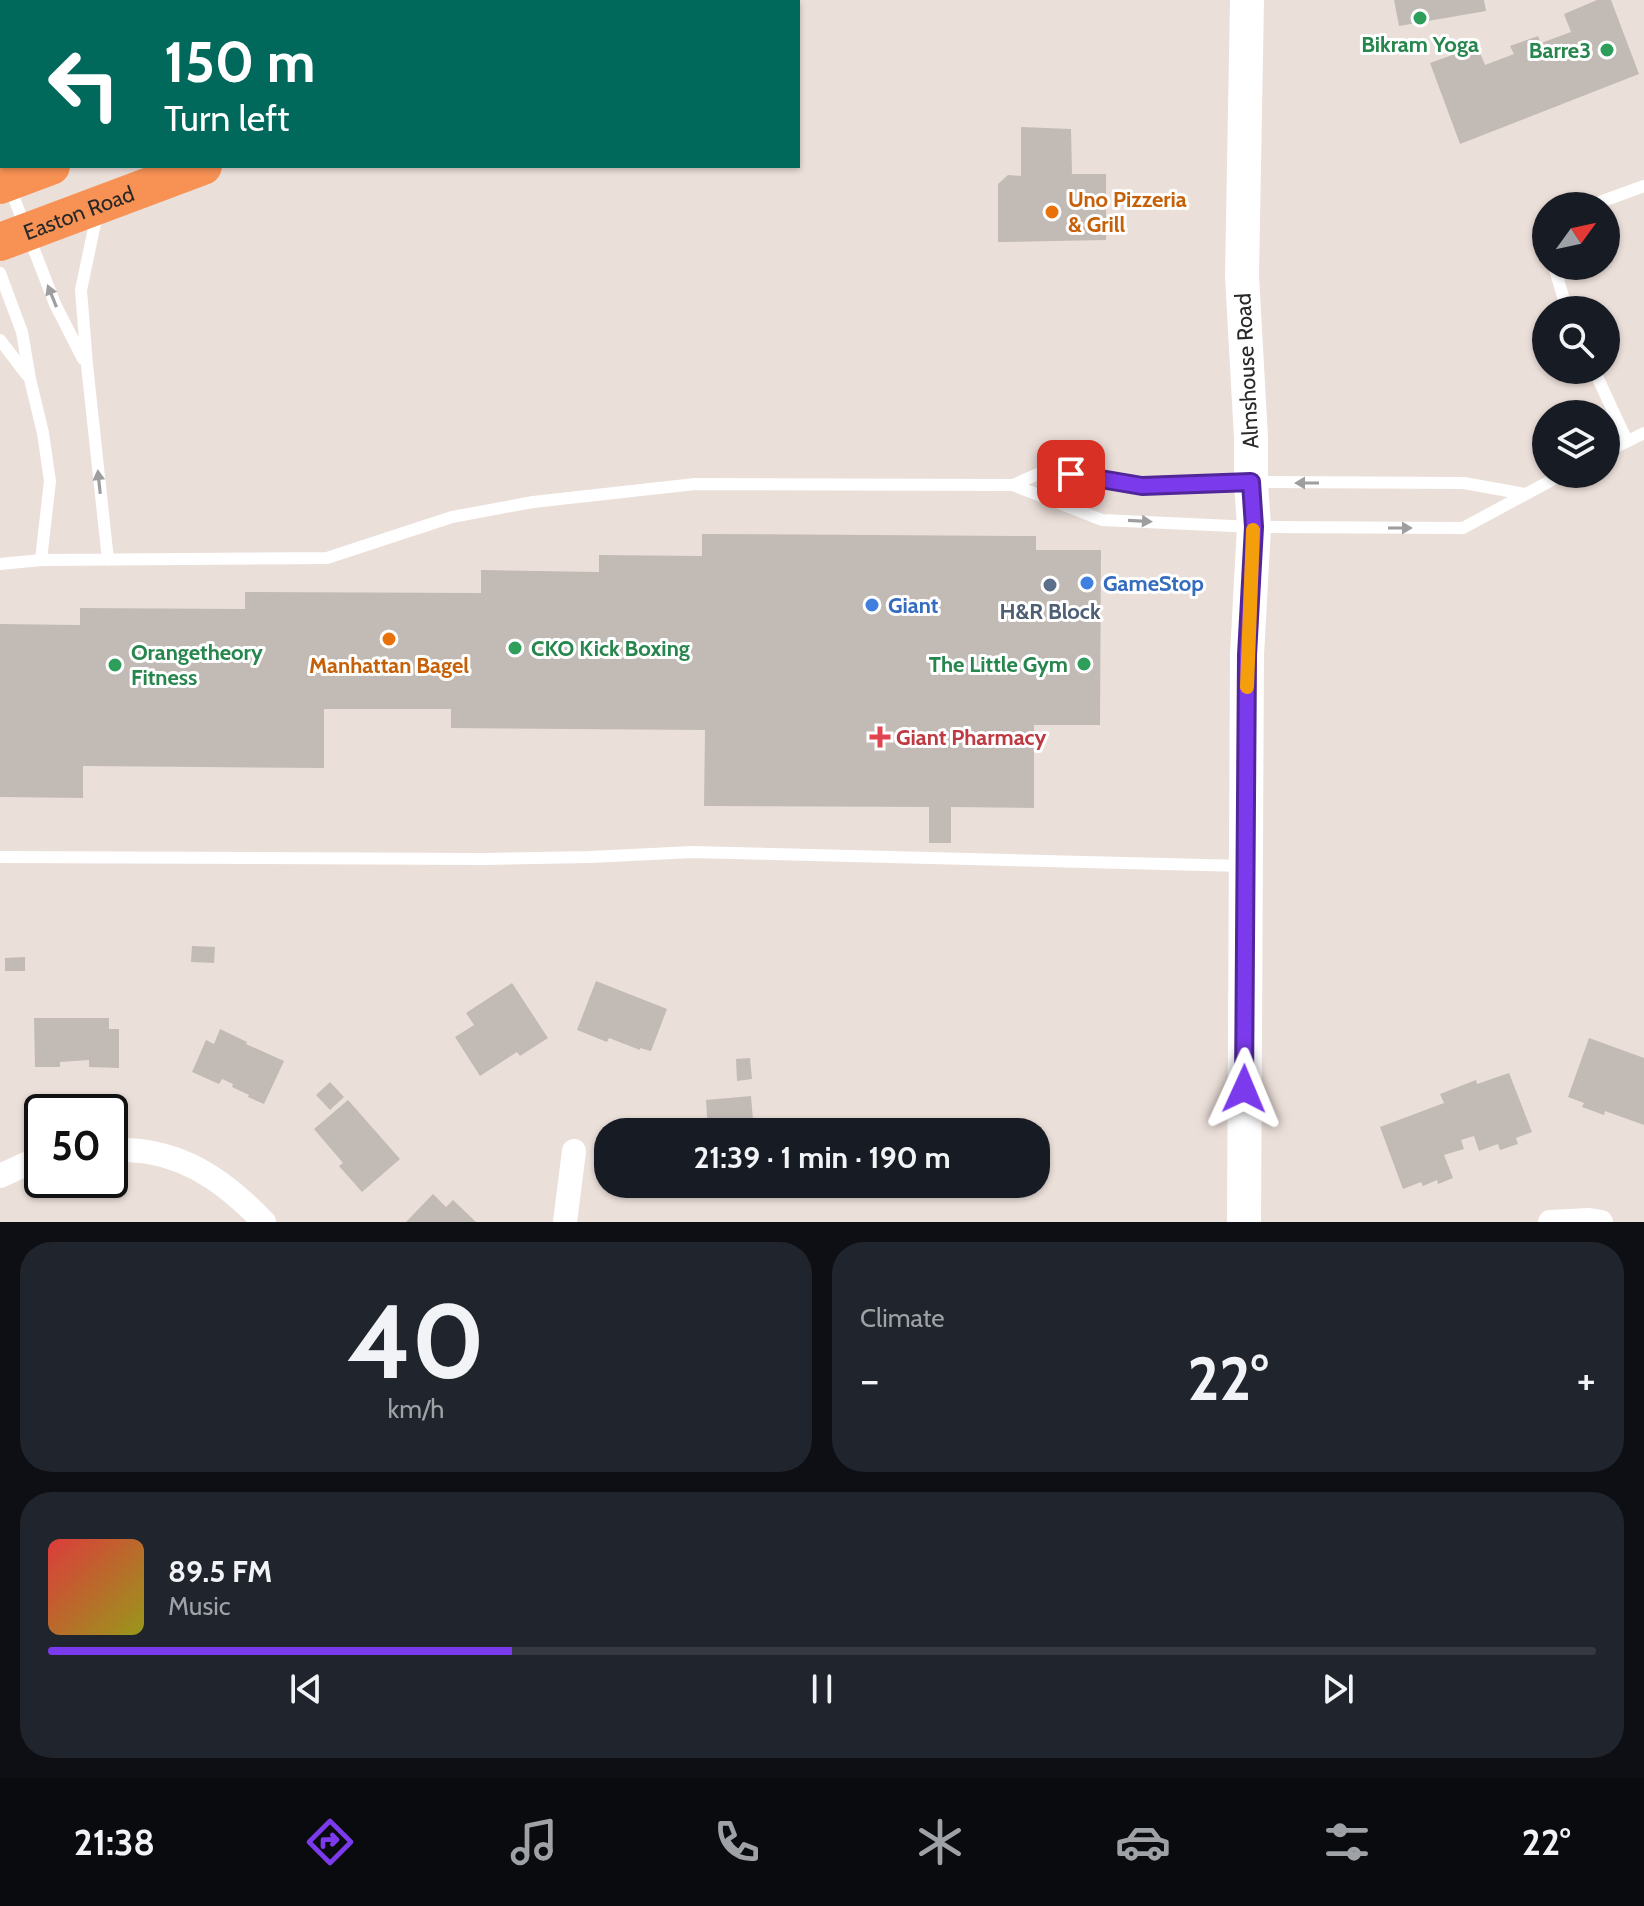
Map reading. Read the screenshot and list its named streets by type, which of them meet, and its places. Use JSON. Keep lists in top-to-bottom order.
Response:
{
  "streets": {
    "highway": ["Easton Road"],
    "main road": ["Almshouse Road"]
  },
  "places": {
    "other": [
      "Bikram Yoga",
      "Barre3",
      "Uno Pizzeria & Grill",
      "GameStop",
      "H&R Block",
      "Giant",
      "Manhattan Bagel",
      "CKO Kick Boxing",
      "The Little Gym",
      "Orangetheory Fitness"
    ],
    "health": ["Giant Pharmacy"]
  },
  "north": "top right",
  "page": {
    "turn": ["150 m", "Turn left"],
    "limit": "50",
    "trip": "21:39 · 1 min · 190 m",
    "tile": [
      ["40", "km/h"],
      "Climate"
    ],
    "heat": ["−", "22°", "+"],
    "song": ["89.5 FM", "Music"],
    "tabs": ["21:38", "22°"]
  }
}
